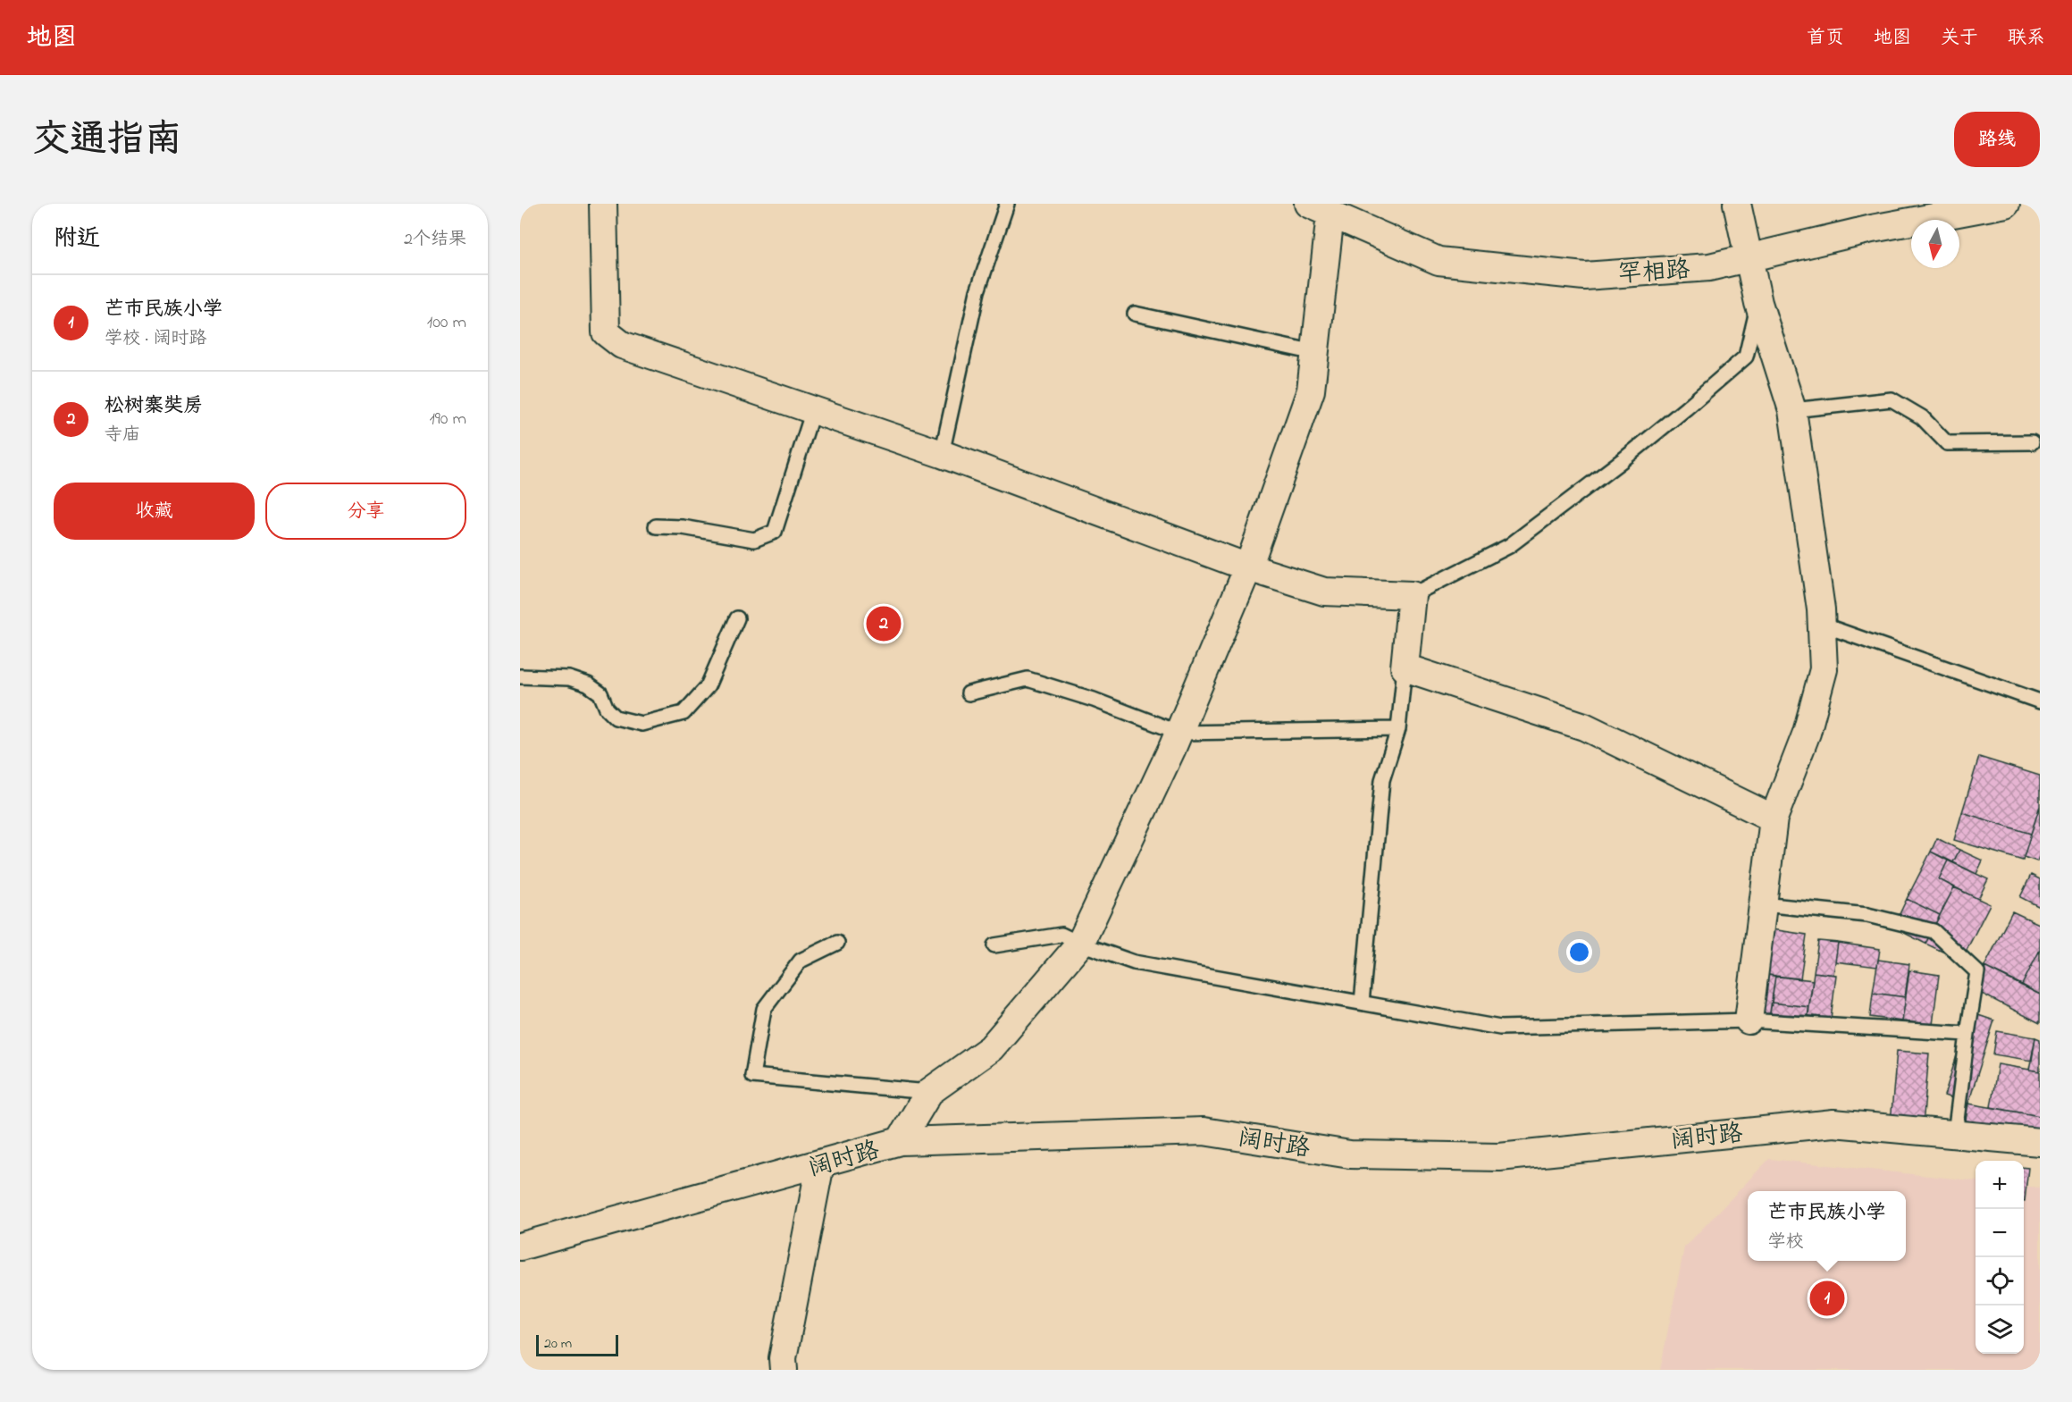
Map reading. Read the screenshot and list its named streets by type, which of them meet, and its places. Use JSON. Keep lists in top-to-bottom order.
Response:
{
  "streets": {
    "street": ["罕相路", "阔时路"]
  },
  "scale_bar": "20 m",
  "north": "bottom",
  "page": {
    "header": "地图",
    "nav": [
      "首页",
      "地图",
      "关于",
      "联系"
    ],
    "title": "交通指南",
    "buttons": [
      "路线",
      ["收藏", "分享"]
    ],
    "heading": ["附近", "2个结果"],
    "list": [
      {
        "mark": "1",
        "name": "芒市民族小学",
        "note": "学校 · 阔时路",
        "value": "100 m"
      },
      {
        "mark": "2",
        "name": "松树寨奘房",
        "note": "寺庙",
        "value": "190 m"
      }
    ],
    "pins": ["2", "1"],
    "map_buttons": ["+", "−"],
    "popup": ["芒市民族小学", "学校"],
    "scale": "20 m"
  }
}
